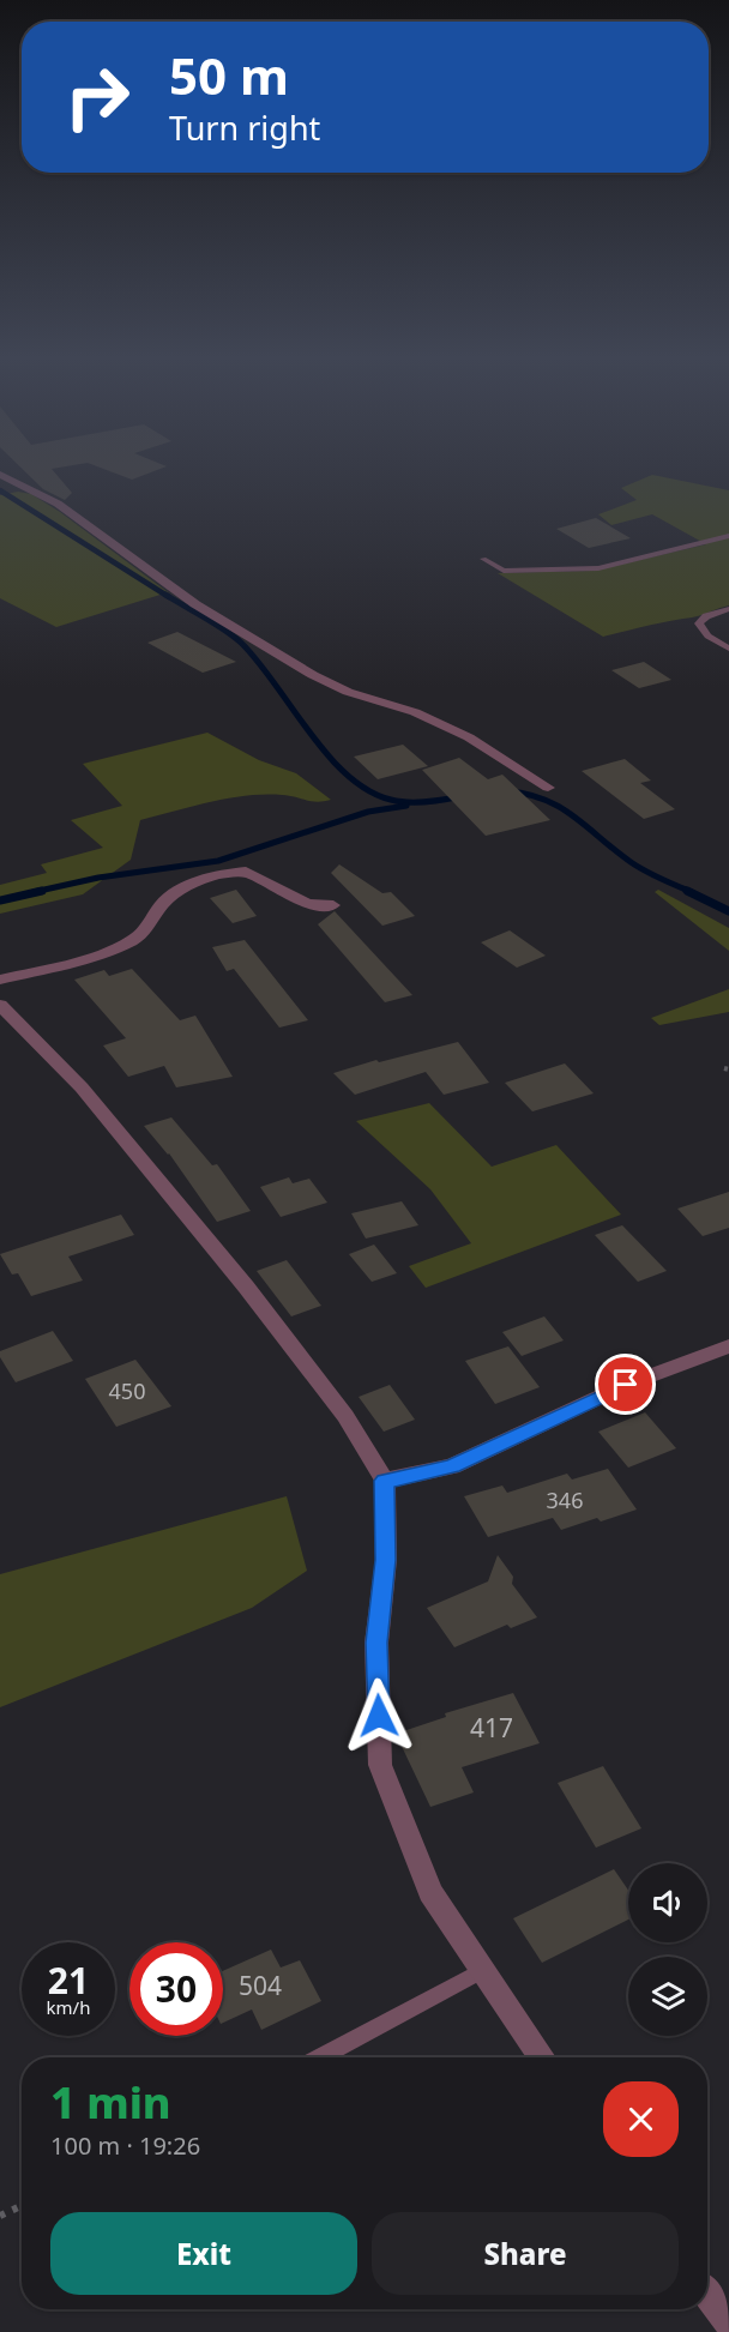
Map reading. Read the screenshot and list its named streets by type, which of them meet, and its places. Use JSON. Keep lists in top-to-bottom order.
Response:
{
  "house_numbers": [
    "450",
    "346",
    "417",
    "504"
  ],
  "page": {
    "turn": ["50 m", "Turn right"],
    "speed": "21 km/h",
    "limit": "30",
    "heading": ["1 min", "100 m · 19:26"],
    "buttons": ["Exit", "Share"]
  }
}
